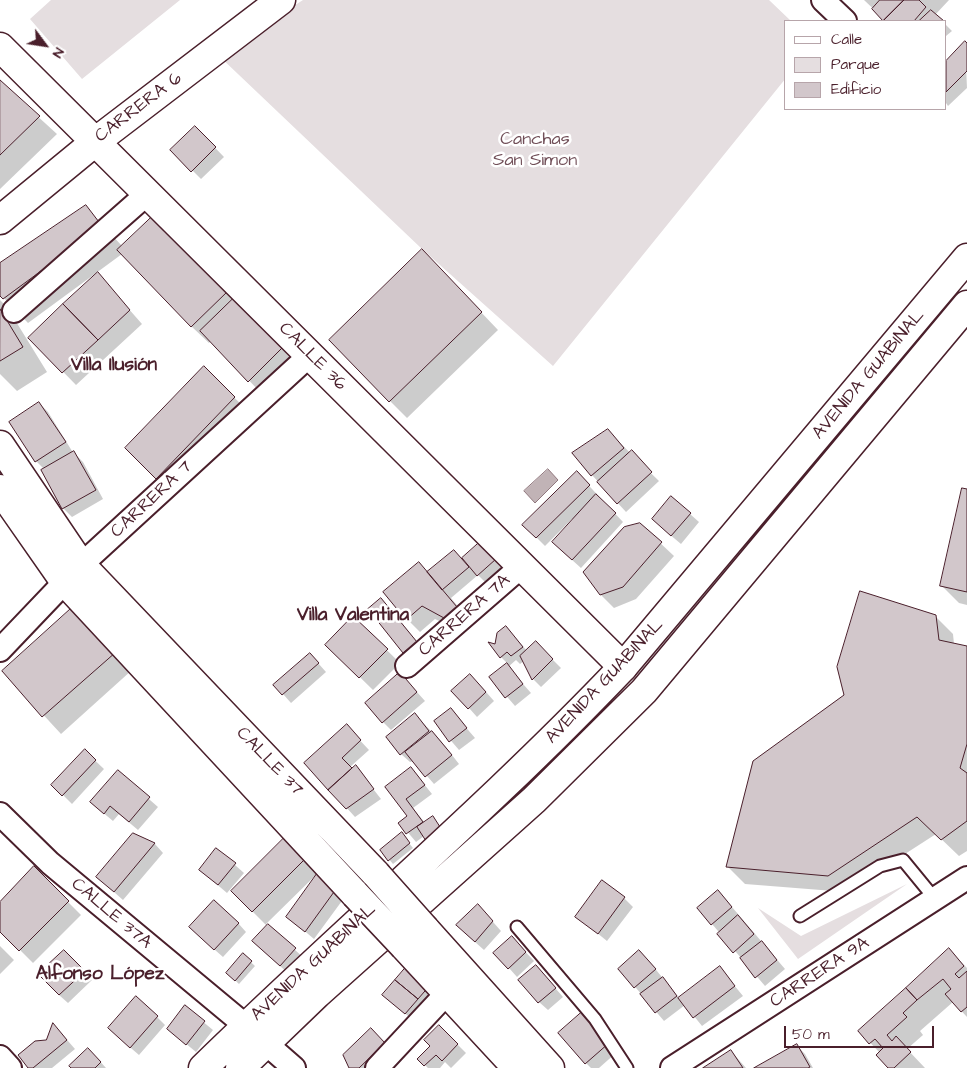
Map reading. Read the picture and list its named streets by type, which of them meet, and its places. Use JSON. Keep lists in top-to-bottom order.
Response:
{
  "streets": {
    "main road": [
      "CARRERA 6",
      "CALLE 36",
      "AVENIDA GUABINAL",
      "CALLE 37"
    ],
    "street": [
      "CARRERA 7",
      "CARRERA 7A",
      "CALLE 37A",
      "CARRERA 9A"
    ]
  },
  "crossings": [
    ["CARRERA 6", "CALLE 36"],
    ["CALLE 36", "AVENIDA GUABINAL"],
    ["CALLE 36", "CARRERA 7"],
    ["CALLE 36", "CARRERA 7A"],
    ["AVENIDA GUABINAL", "CALLE 37A"],
    ["CARRERA 7", "CALLE 37"]
  ],
  "districts": ["Villa Ilusión", "Villa Valentina", "Alfonso López"],
  "parks": ["Canchas San Simon"],
  "legend": ["Calle", "Parque", "Edificio"],
  "scale_bar": "50 m",
  "north": "bottom right"
}
